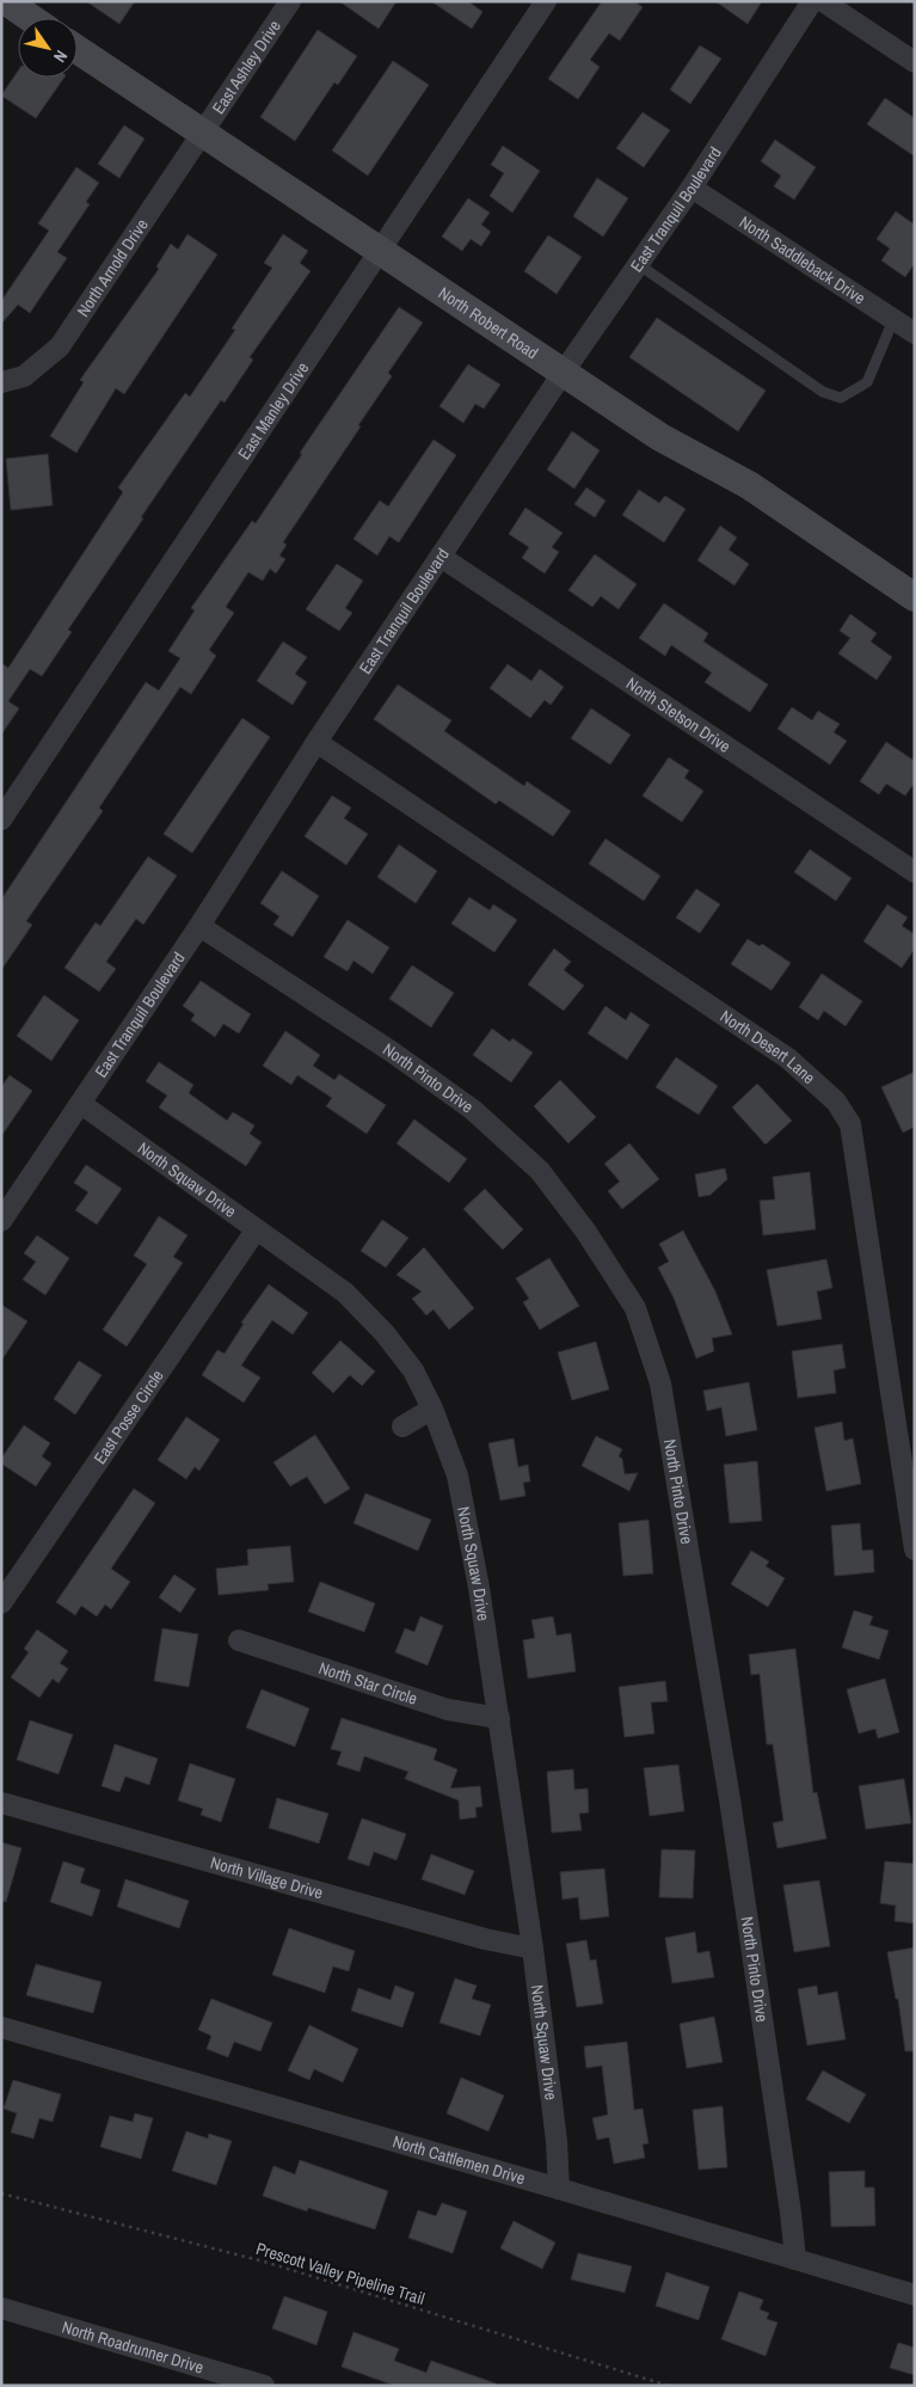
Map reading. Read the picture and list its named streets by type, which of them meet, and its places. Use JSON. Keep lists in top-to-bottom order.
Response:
{
  "streets": {
    "main road": ["North Robert Road"],
    "street": [
      "East Ashley Drive",
      "East Tranquil Boulevard",
      "North Saddleback Drive",
      "North Arnold Drive",
      "East Manley Drive",
      "North Stetson Drive",
      "North Desert Lane",
      "North Pinto Drive",
      "North Squaw Drive",
      "East Posse Circle",
      "North Star Circle",
      "North Village Drive",
      "North Cattlemen Drive",
      "North Roadrunner Drive"
    ],
    "path": ["Prescott Valley Pipeline Trail"]
  },
  "crossings": [
    ["East Ashley Drive", "North Arnold Drive"],
    ["East Ashley Drive", "North Robert Road"],
    ["East Tranquil Boulevard", "North Saddleback Drive"],
    ["East Tranquil Boulevard", "North Robert Road"],
    ["East Tranquil Boulevard", "North Stetson Drive"],
    ["East Tranquil Boulevard", "North Desert Lane"],
    ["East Tranquil Boulevard", "North Pinto Drive"],
    ["East Tranquil Boulevard", "North Squaw Drive"],
    ["North Arnold Drive", "North Robert Road"],
    ["North Robert Road", "East Manley Drive"],
    ["North Pinto Drive", "North Cattlemen Drive"],
    ["North Squaw Drive", "East Posse Circle"],
    ["North Squaw Drive", "North Star Circle"],
    ["North Squaw Drive", "North Village Drive"],
    ["North Squaw Drive", "North Cattlemen Drive"]
  ],
  "north": "bottom right"
}
